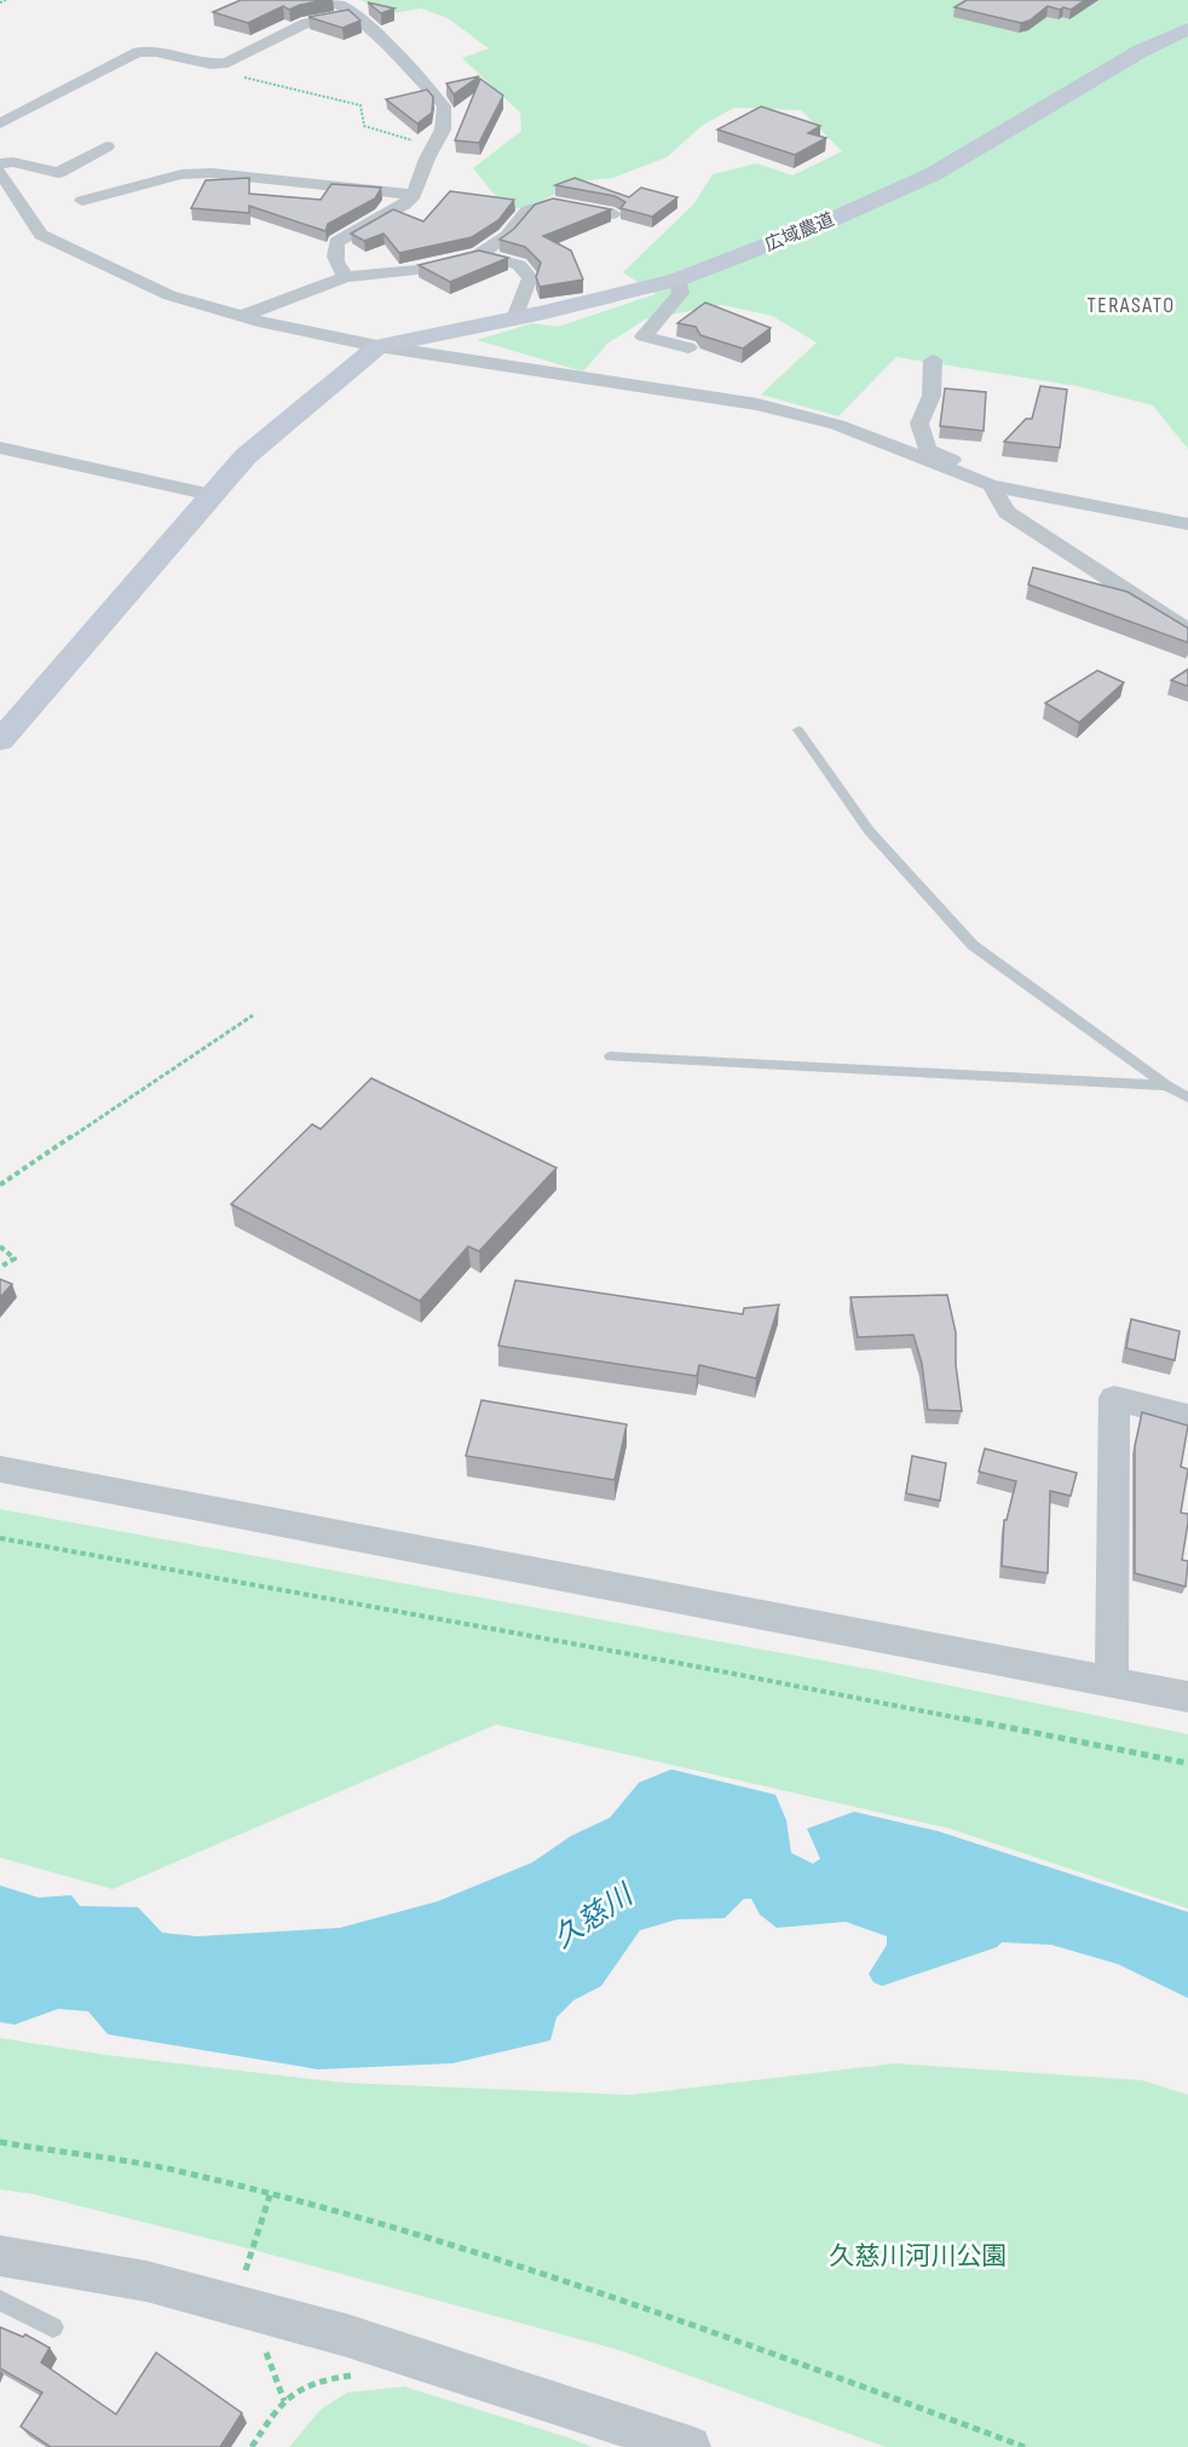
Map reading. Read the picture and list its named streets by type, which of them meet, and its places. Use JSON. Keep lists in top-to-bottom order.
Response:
{
  "streets": {
    "street": ["広域農道"]
  },
  "districts": ["TERASATO"],
  "water": ["久慈川"],
  "parks": ["久慈川河川公園"]
}
